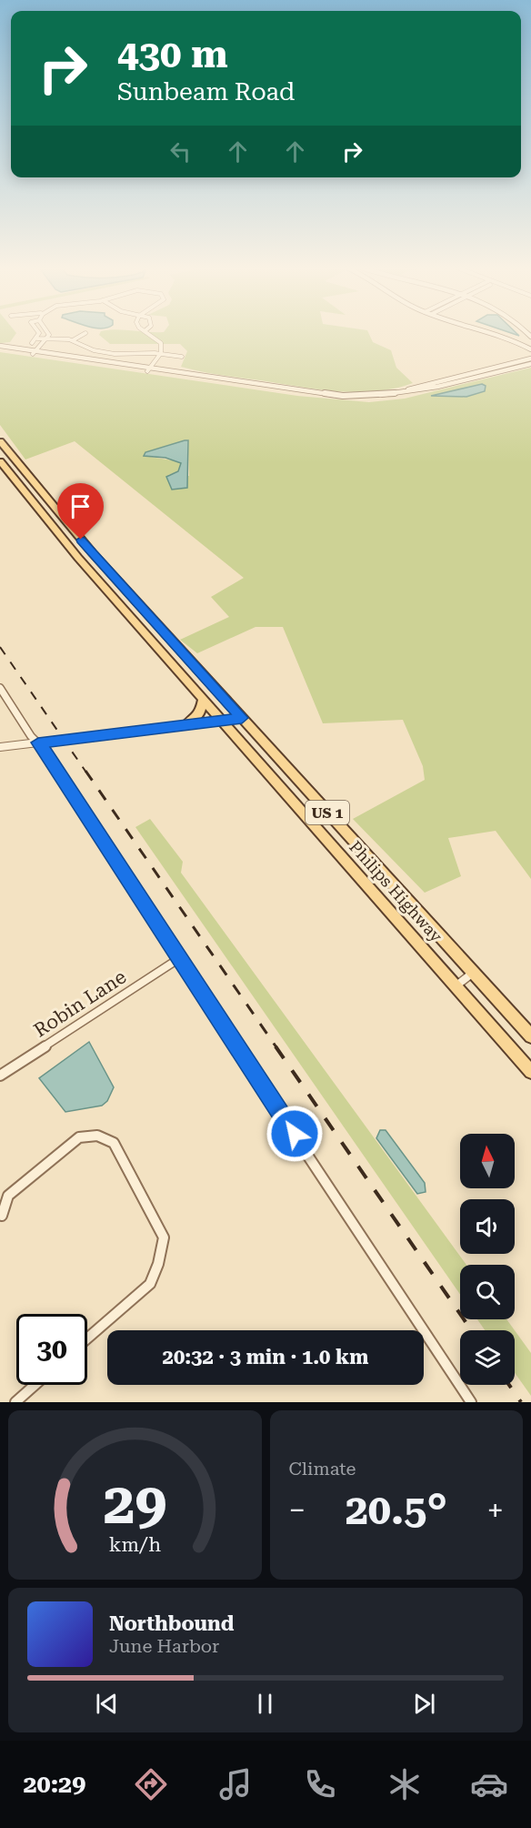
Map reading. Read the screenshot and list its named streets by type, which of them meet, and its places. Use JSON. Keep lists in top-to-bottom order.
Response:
{
  "streets": {
    "main road": ["US 1", "Philips Highway"],
    "street": ["Robin Lane"]
  },
  "north": "top",
  "page": {
    "turn": ["430 m", "Sunbeam Road"],
    "limit": "30",
    "trip": "20:32 · 3 min · 1.0 km",
    "tile": "Climate",
    "heat": ["−", "20.5°", "+"],
    "song": ["Northbound", "June Harbor"],
    "tabs": "20:29",
    "gauge": ["29", "km/h"]
  }
}
